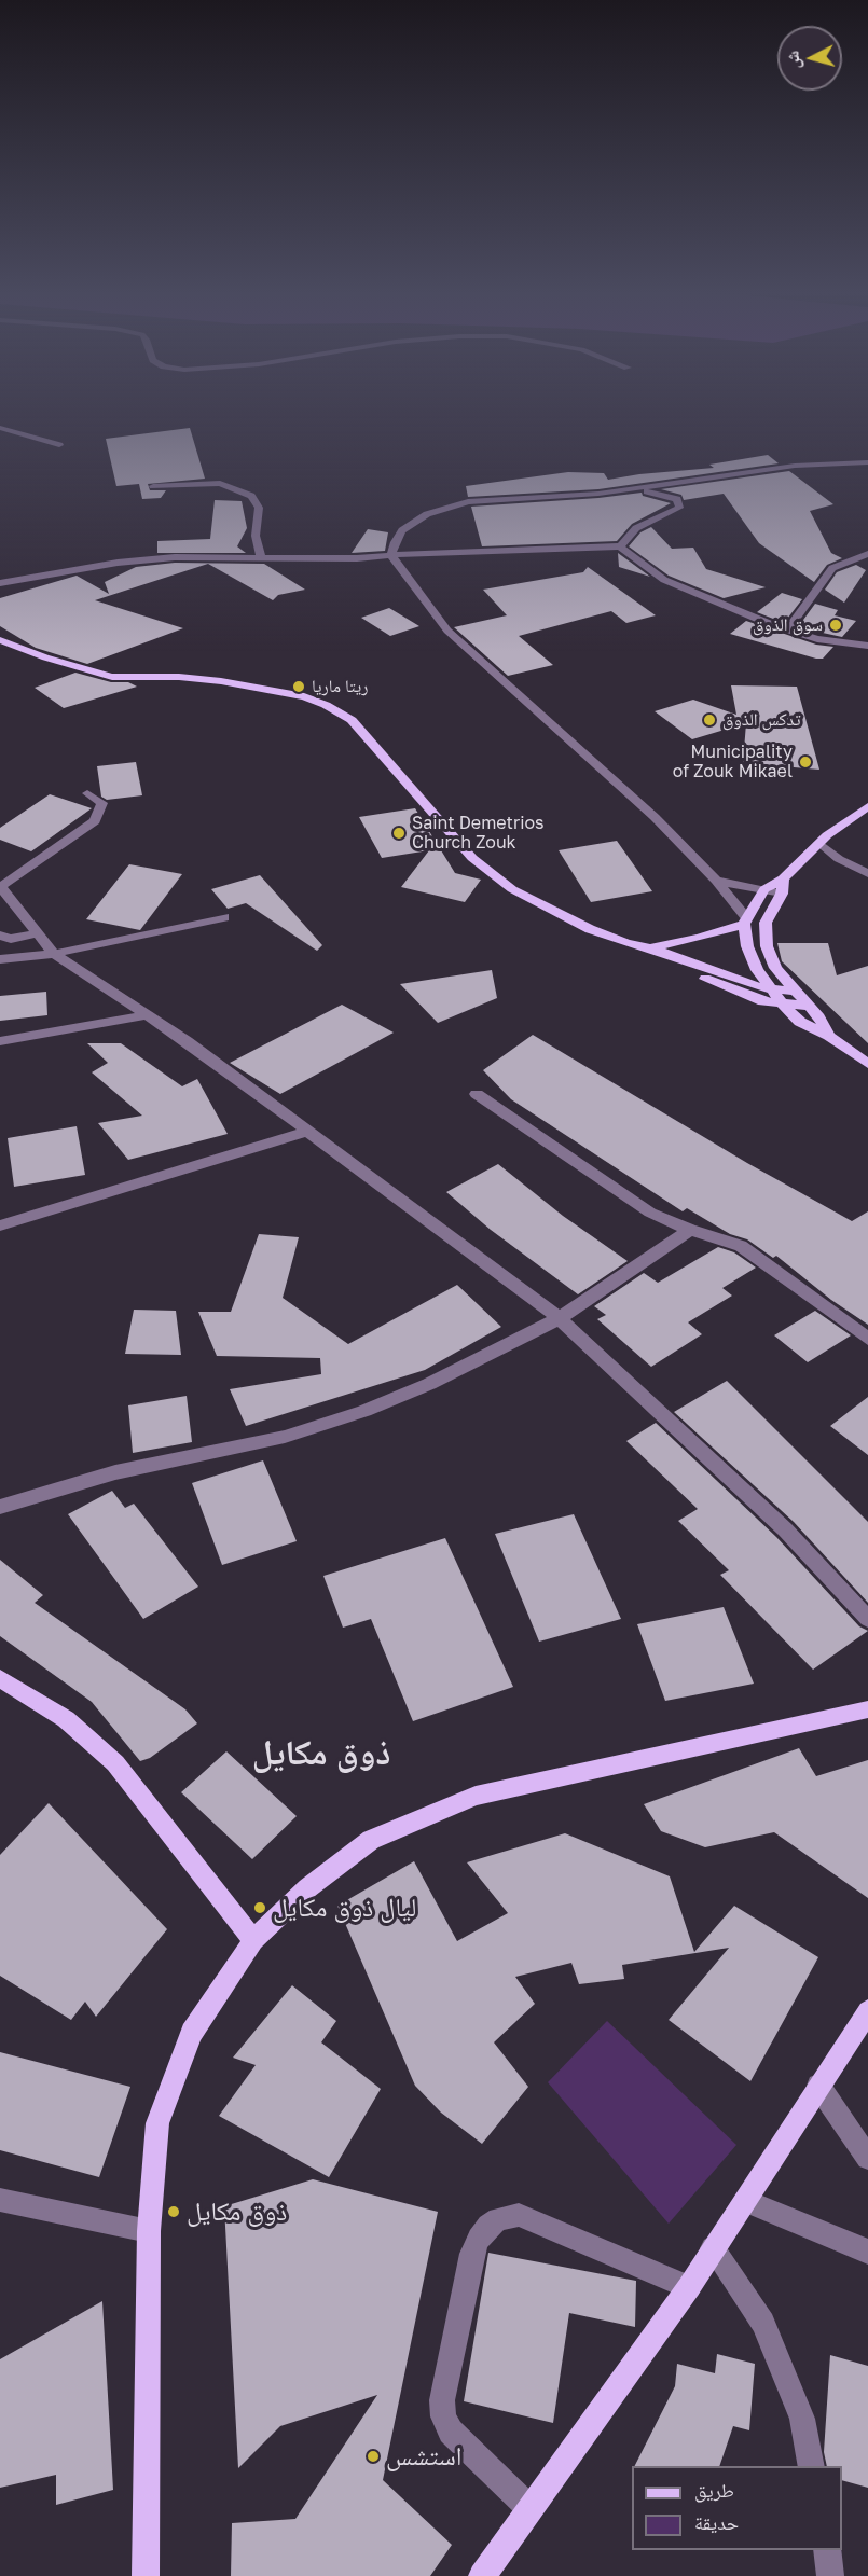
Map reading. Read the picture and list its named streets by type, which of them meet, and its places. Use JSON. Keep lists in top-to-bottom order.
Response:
{
  "districts": ["ذوق مكايل"],
  "places": [
    "سوق الذوق",
    "ريتا ماريا",
    "تدكس الذوق",
    "Municipality of Zouk Mikael",
    "Saint Demetrios Church Zouk",
    "ليال ذوق مكايل",
    "ذوق مكايل",
    "استشس"
  ],
  "legend": ["طريق", "حديقة"],
  "north": "left"
}
